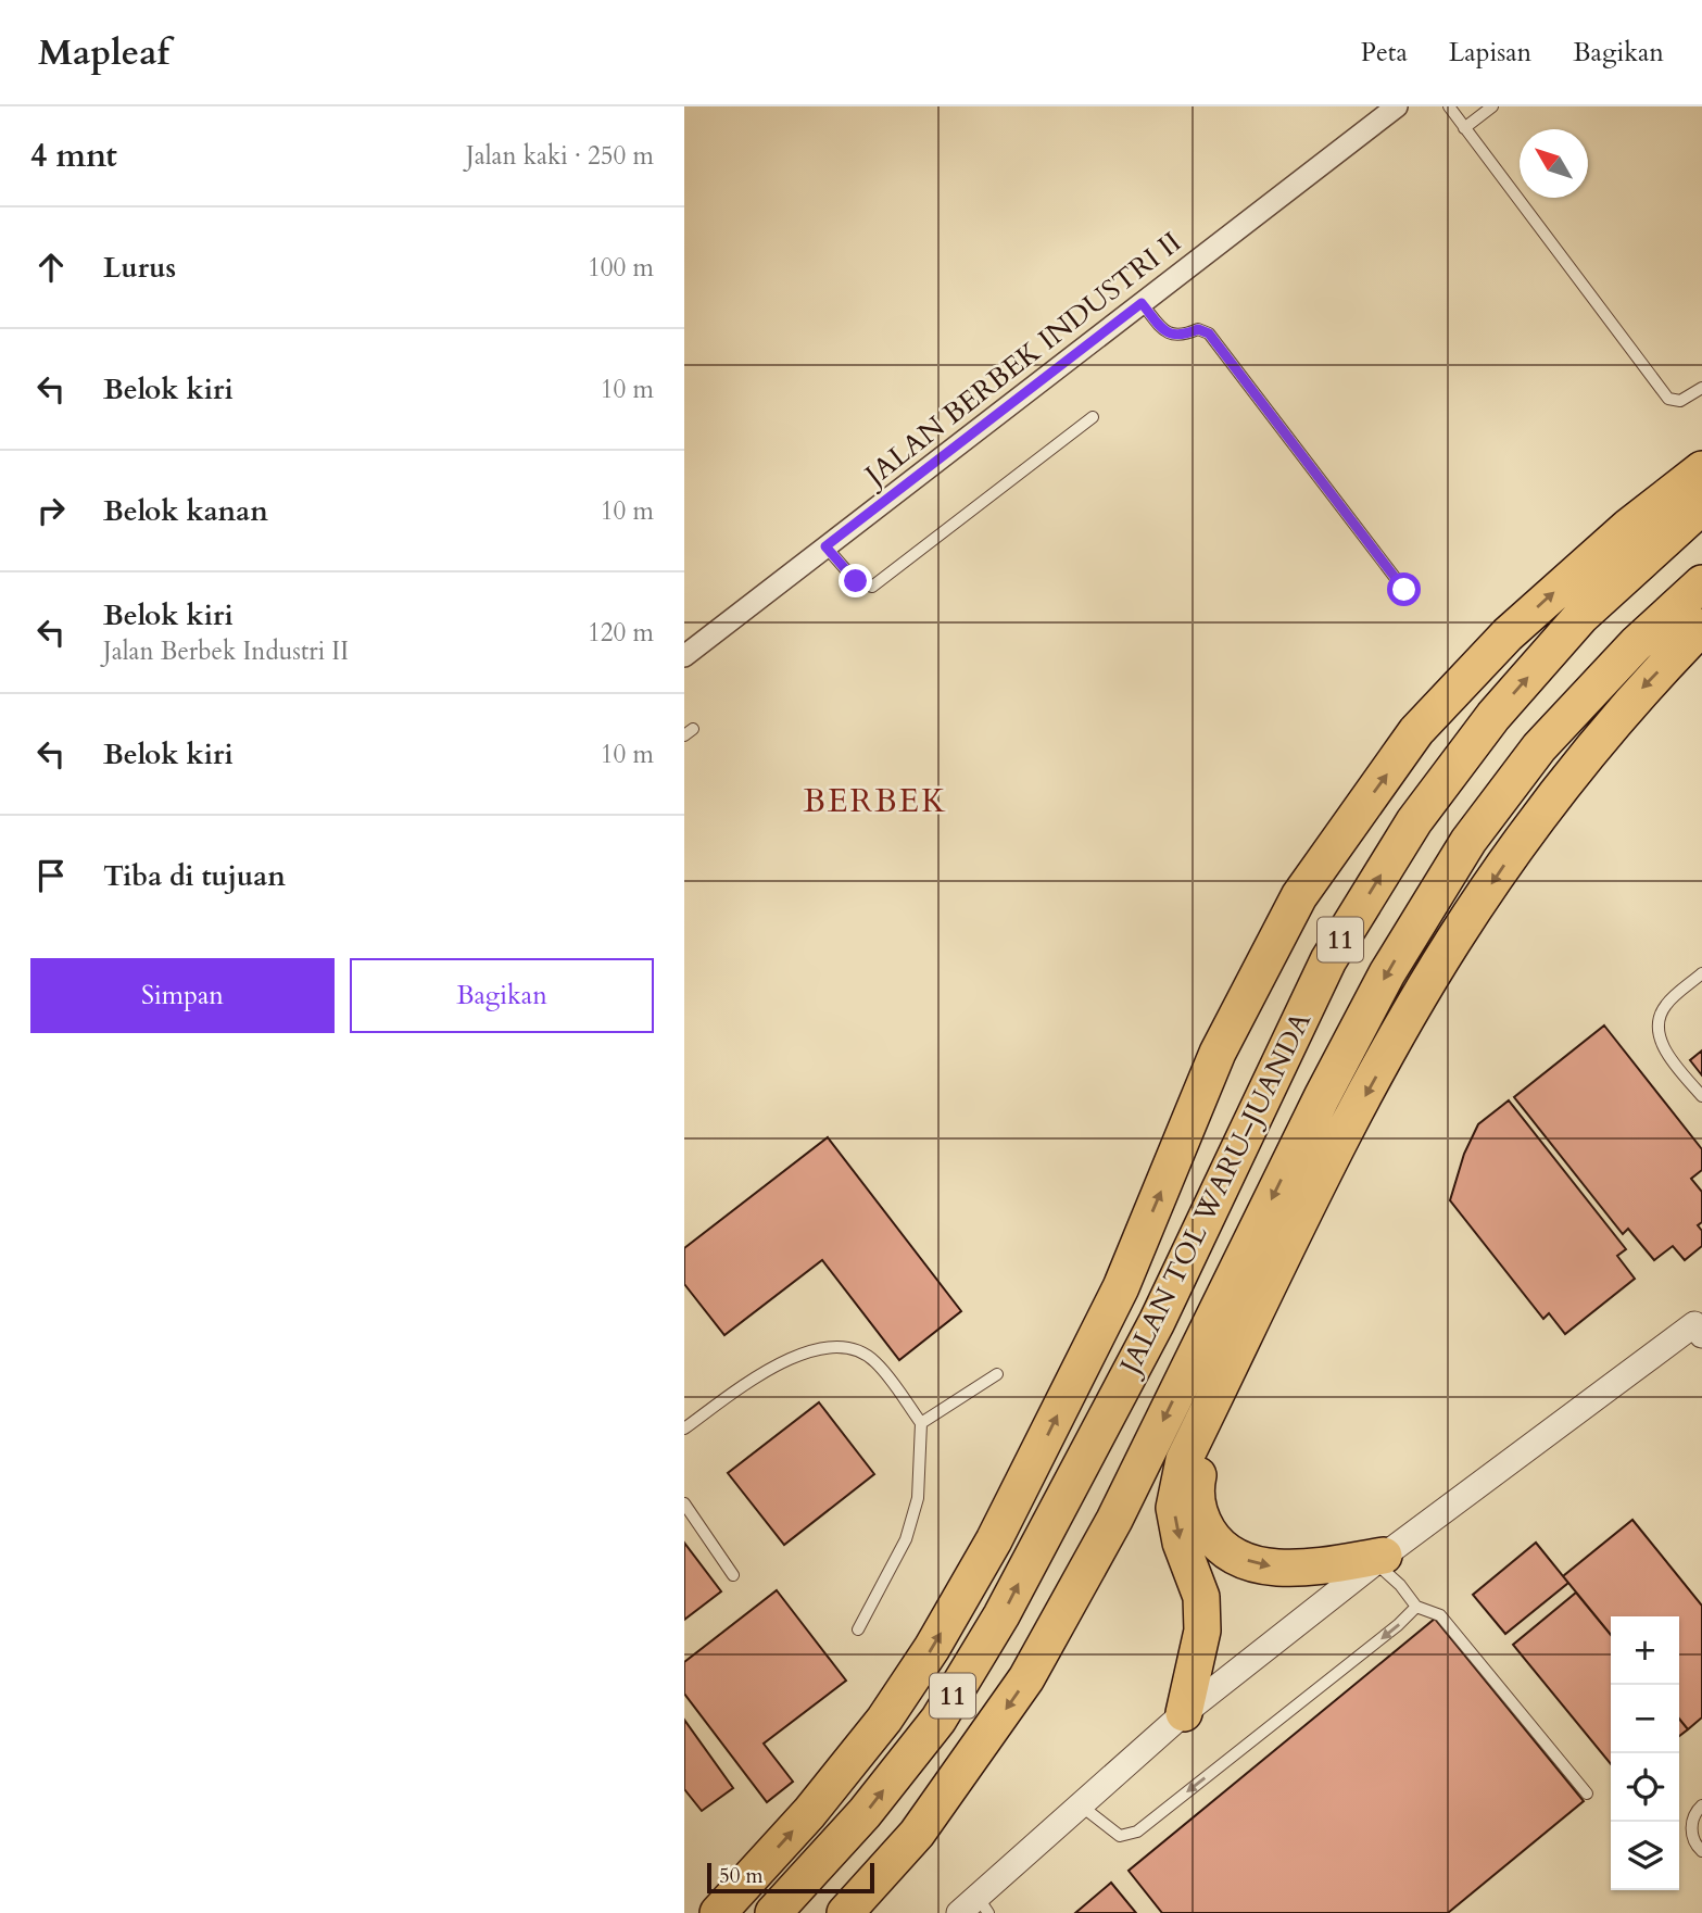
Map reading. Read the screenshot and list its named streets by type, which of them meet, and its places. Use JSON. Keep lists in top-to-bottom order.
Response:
{
  "streets": {
    "highway": ["11", "JALAN TOL WARU–JUANDA"],
    "street": ["JALAN BERBEK INDUSTRI II"]
  },
  "districts": ["BERBEK"],
  "scale_bar": "50 m",
  "north": "top left",
  "page": {
    "header": "Mapleaf",
    "nav": ["Peta", "Lapisan", "Bagikan"],
    "heading": ["4 mnt", "Jalan kaki · 250 m"],
    "list": [
      ["Lurus", "100 m"],
      ["Belok kiri", "10 m"],
      ["Belok kanan", "10 m"],
      ["Belok kiri", "Jalan Berbek Industri II", "120 m"],
      ["Belok kiri", "10 m"],
      "Tiba di tujuan"
    ],
    "buttons": ["Simpan", "Bagikan"],
    "map_buttons": ["+", "−"],
    "scale": "50 m"
  }
}
